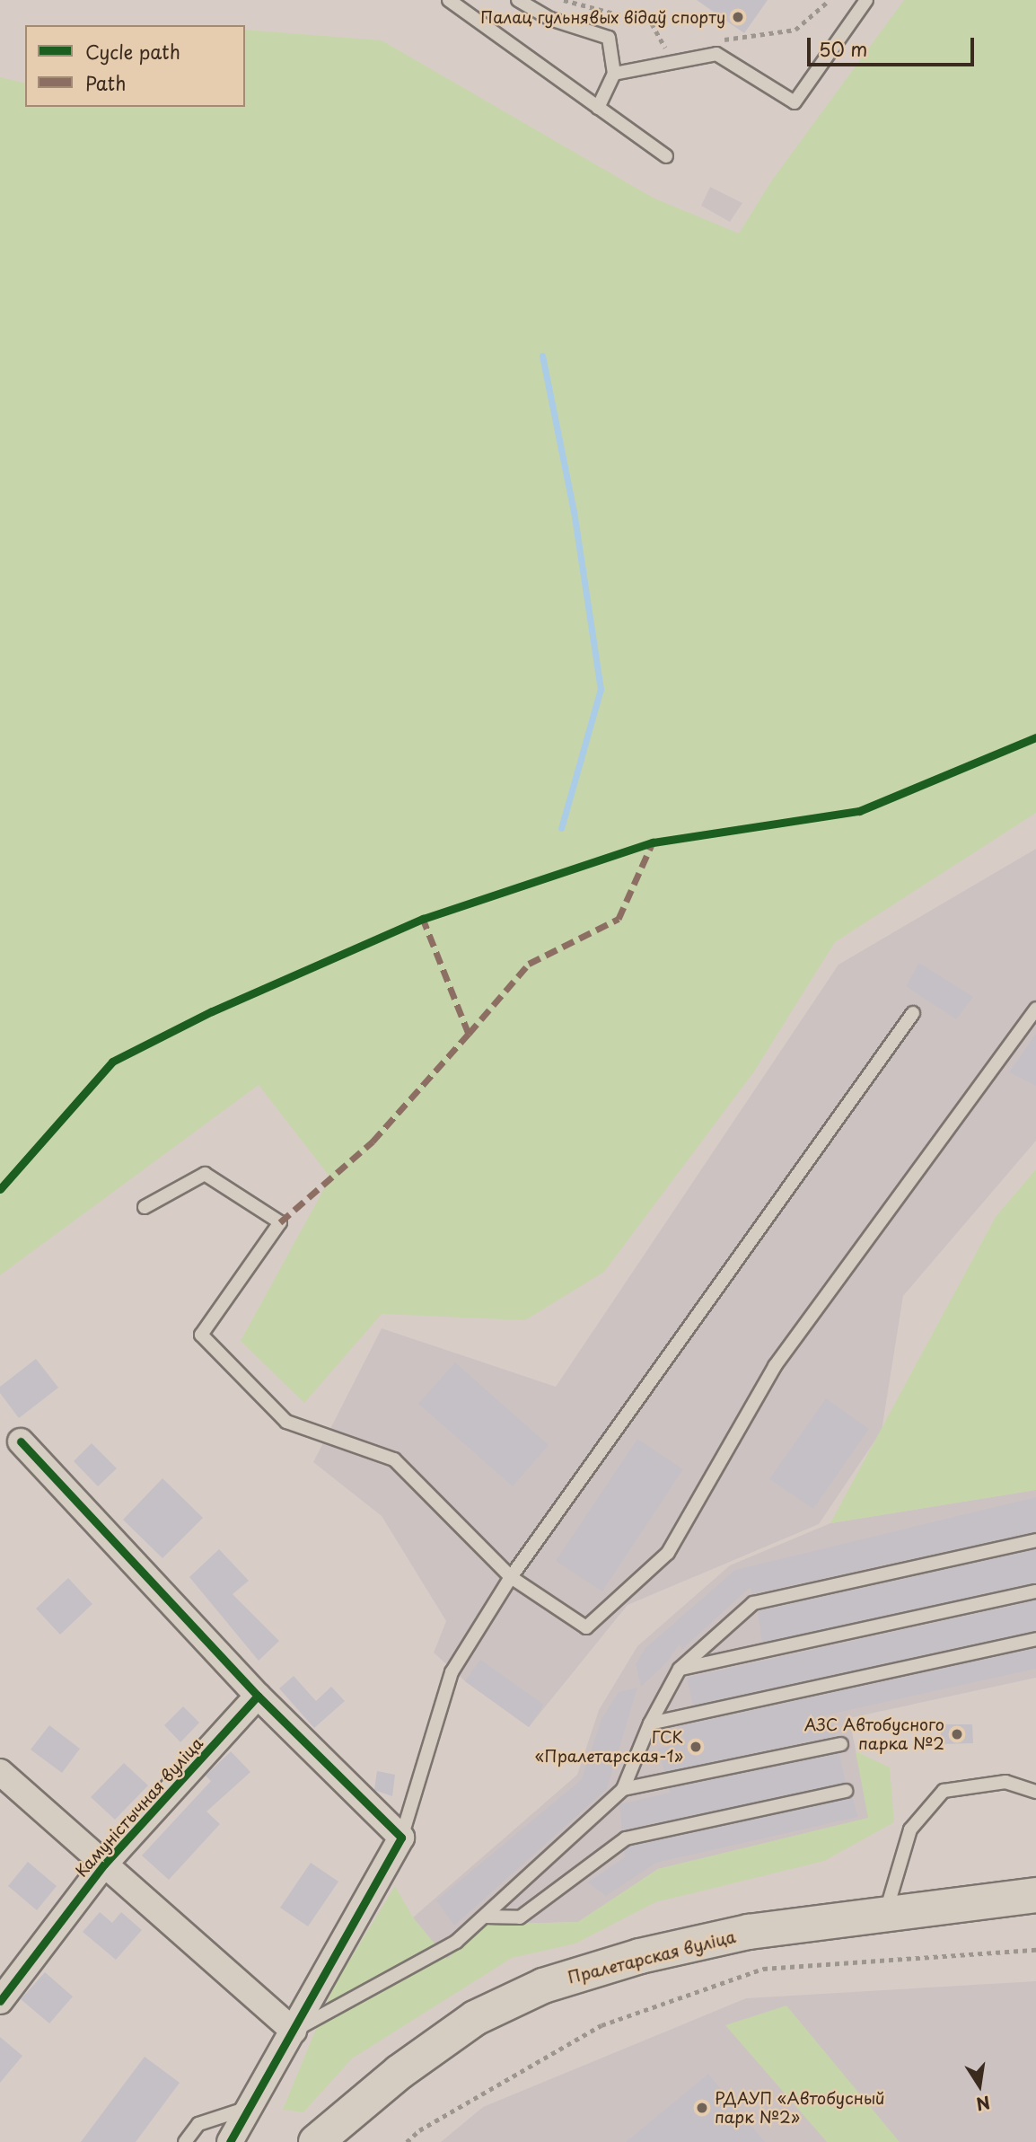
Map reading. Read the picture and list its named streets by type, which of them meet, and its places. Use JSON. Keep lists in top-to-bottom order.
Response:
{
  "streets": {
    "main road": ["Пралетарская вуліца"],
    "street": ["Камуністычная вуліца"]
  },
  "places": [
    "Палац гульнявых відаў спорту",
    "АЗС Автобусного парка №2",
    "ГСК «Пралетарская-1»",
    "РДАУП «Автобусный парк №2»"
  ],
  "legend": ["Cycle path", "Path"],
  "scale_bar": "50 m",
  "north": "bottom"
}
